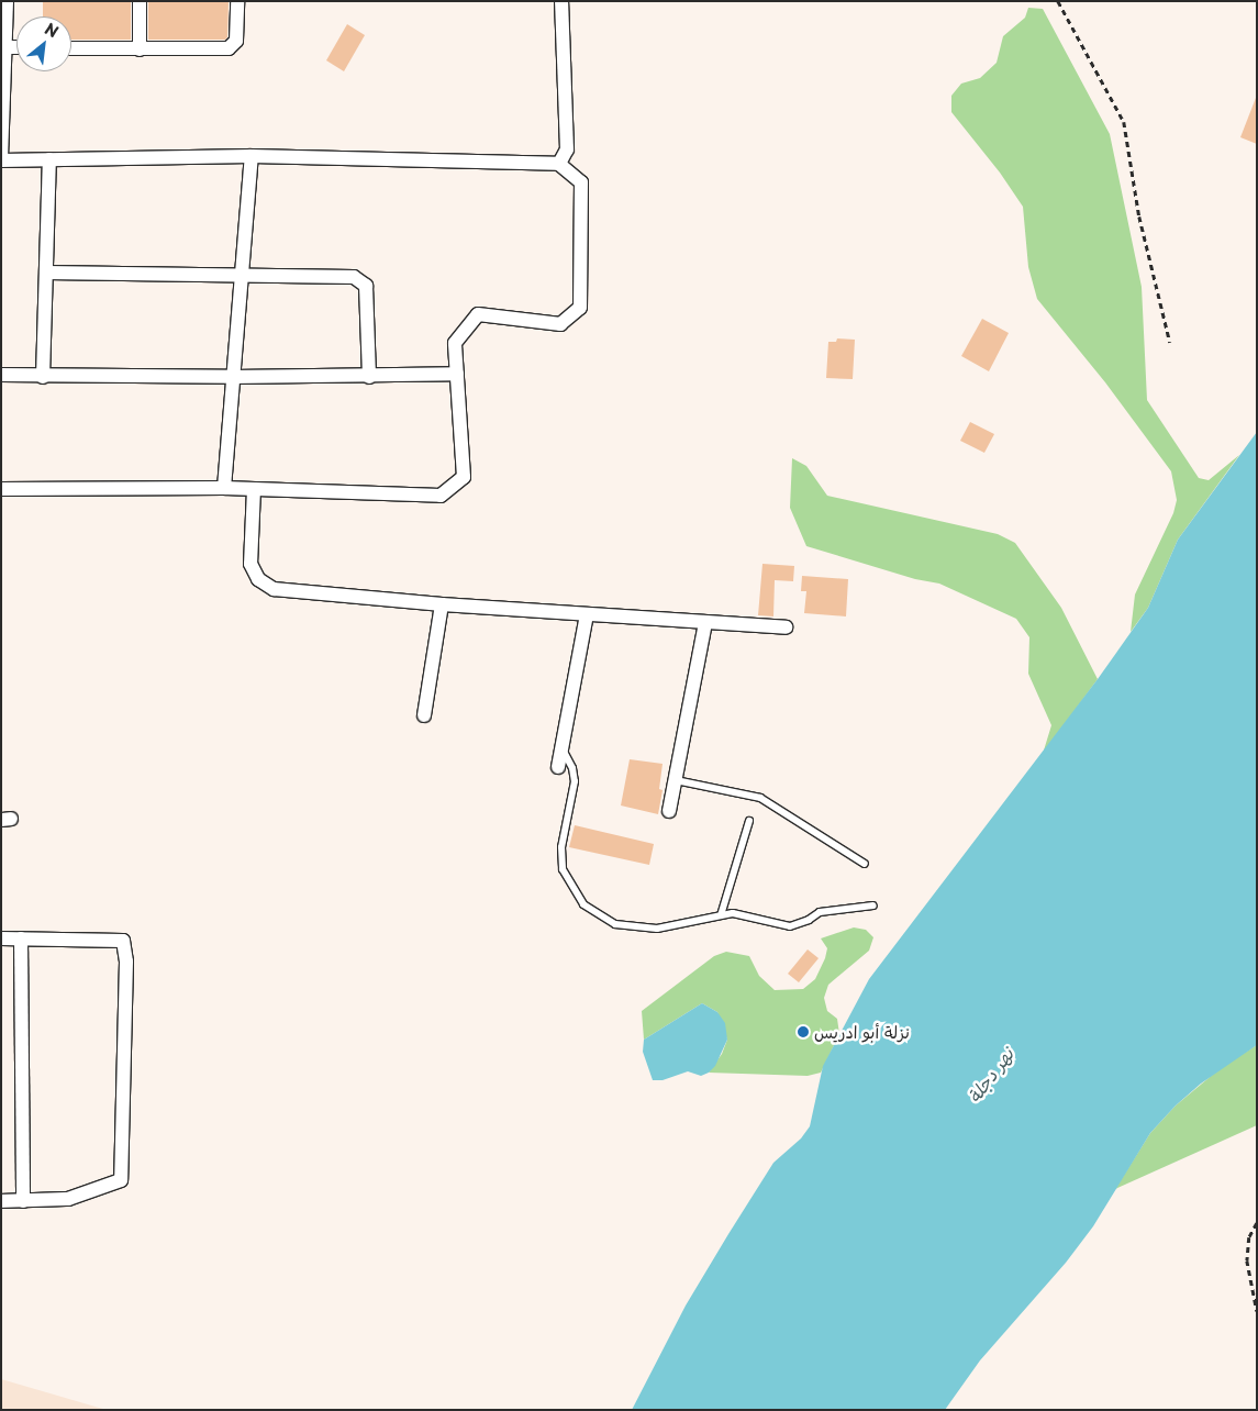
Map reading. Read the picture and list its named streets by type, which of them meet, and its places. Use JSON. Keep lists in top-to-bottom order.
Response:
{
  "water": ["نهر دجلة"],
  "places": ["نزلة أبو ادريس"],
  "north": "top right"
}
